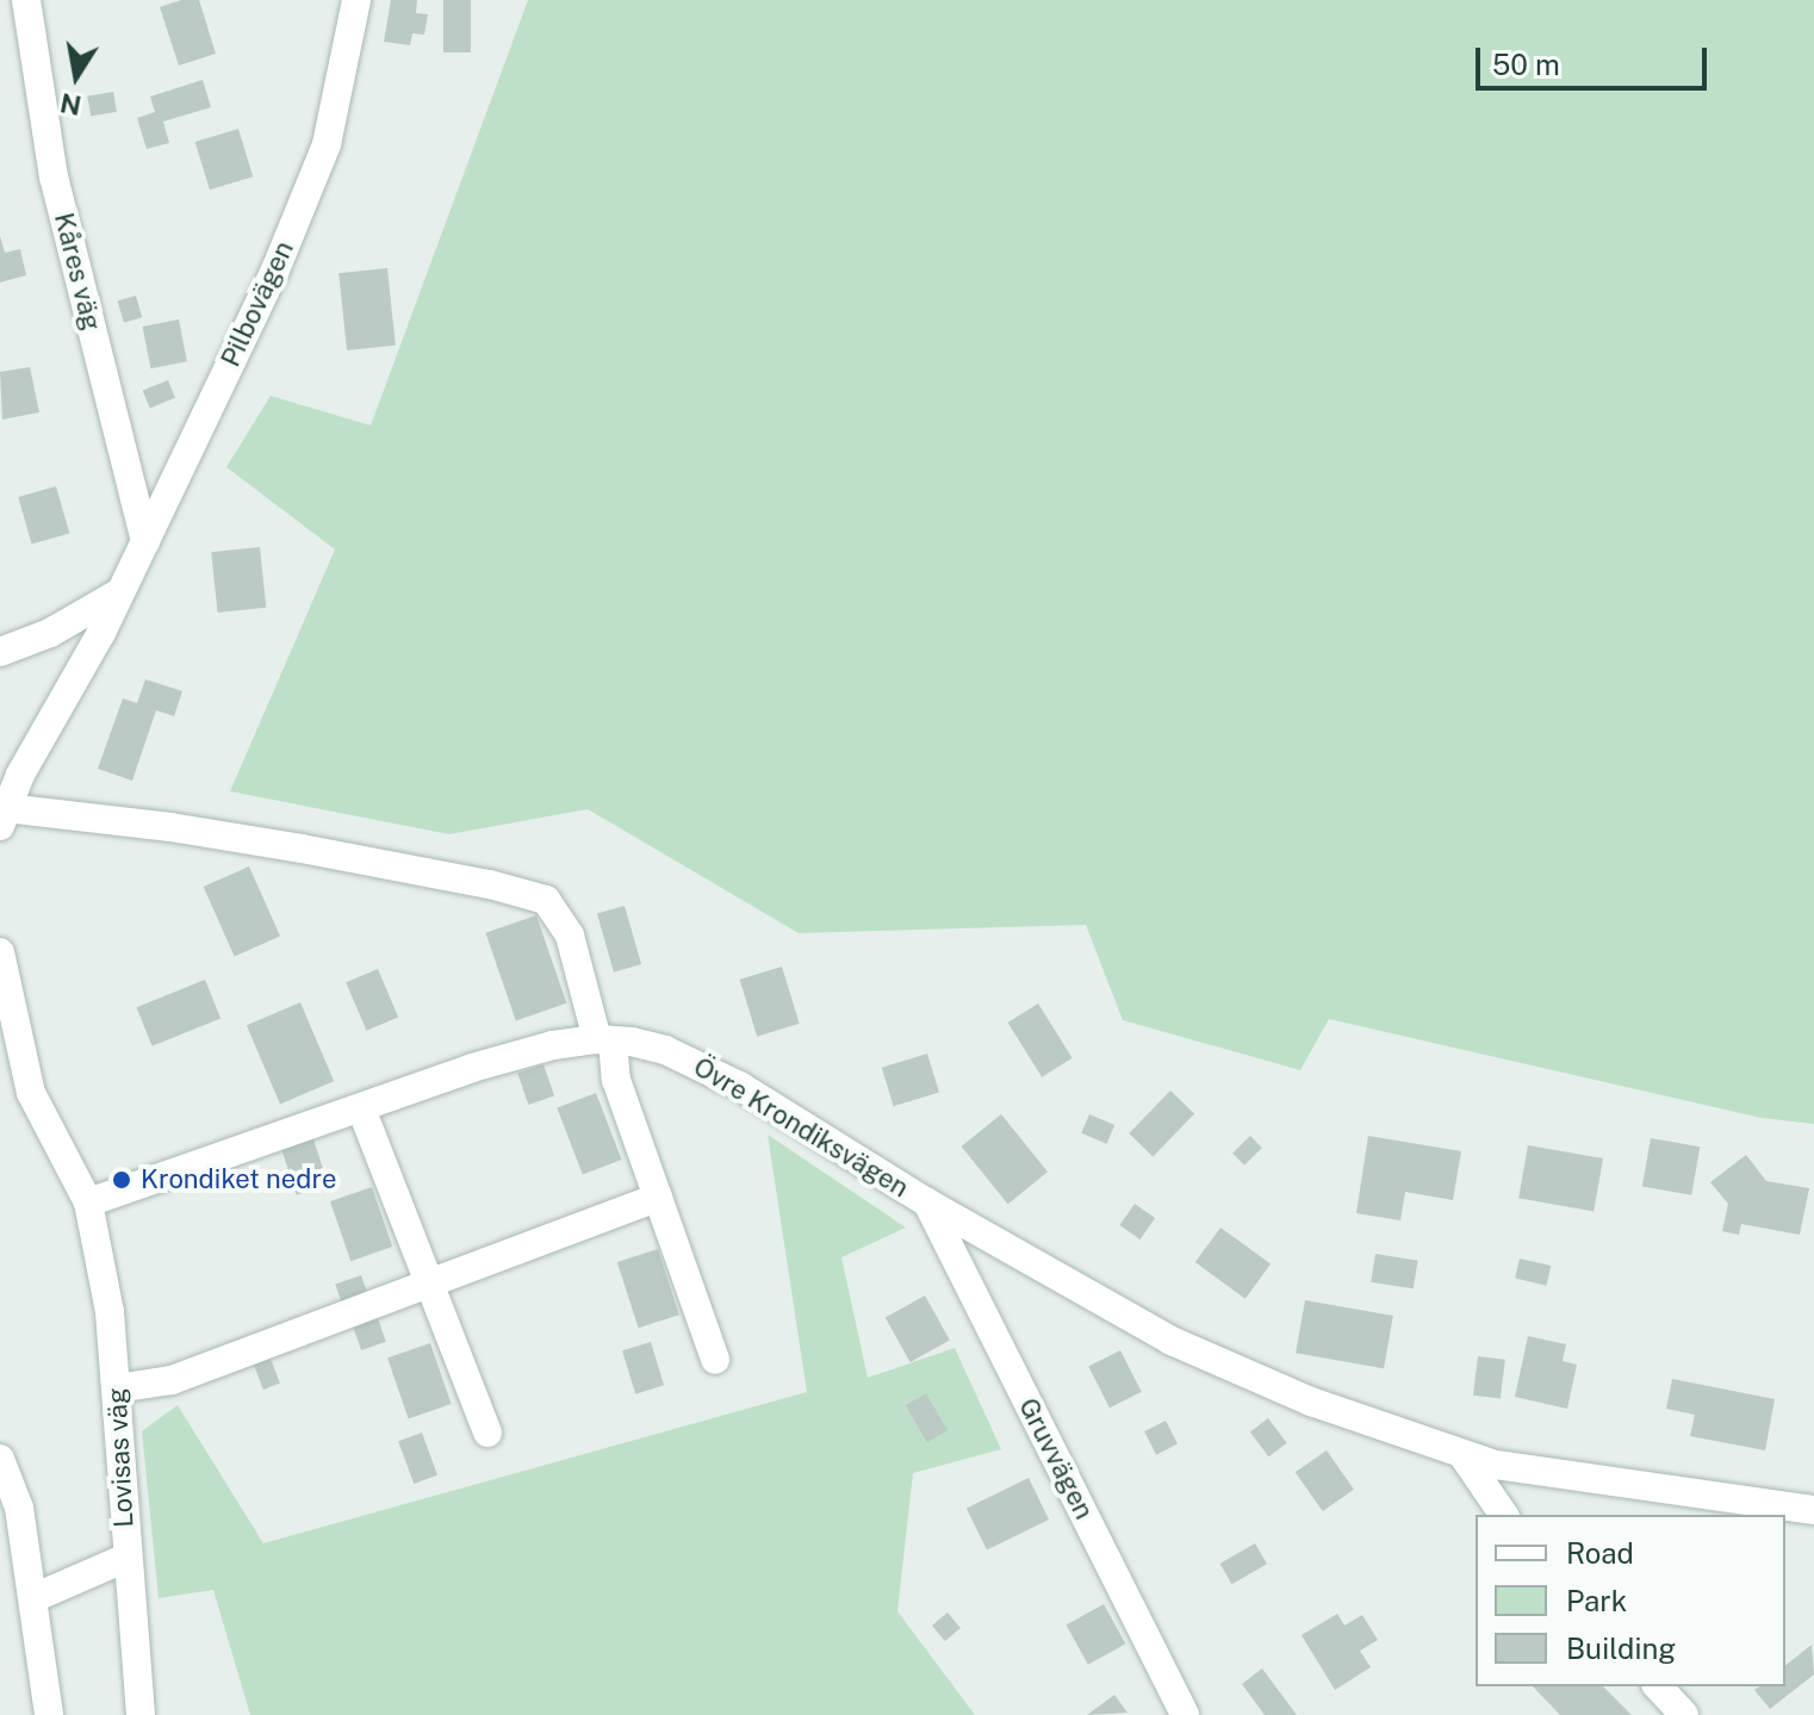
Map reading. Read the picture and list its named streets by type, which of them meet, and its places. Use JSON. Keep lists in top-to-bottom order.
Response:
{
  "streets": {
    "street": [
      "Kåres väg",
      "Pilbovägen",
      "Övre Krondiksvägen",
      "Lovisas väg",
      "Gruvvägen"
    ]
  },
  "crossings": [
    ["Kåres väg", "Pilbovägen"],
    ["Övre Krondiksvägen", "Lovisas väg"],
    ["Övre Krondiksvägen", "Gruvvägen"]
  ],
  "places": ["Krondiket nedre"],
  "legend": ["Road", "Park", "Building"],
  "scale_bar": "50 m",
  "north": "bottom"
}
